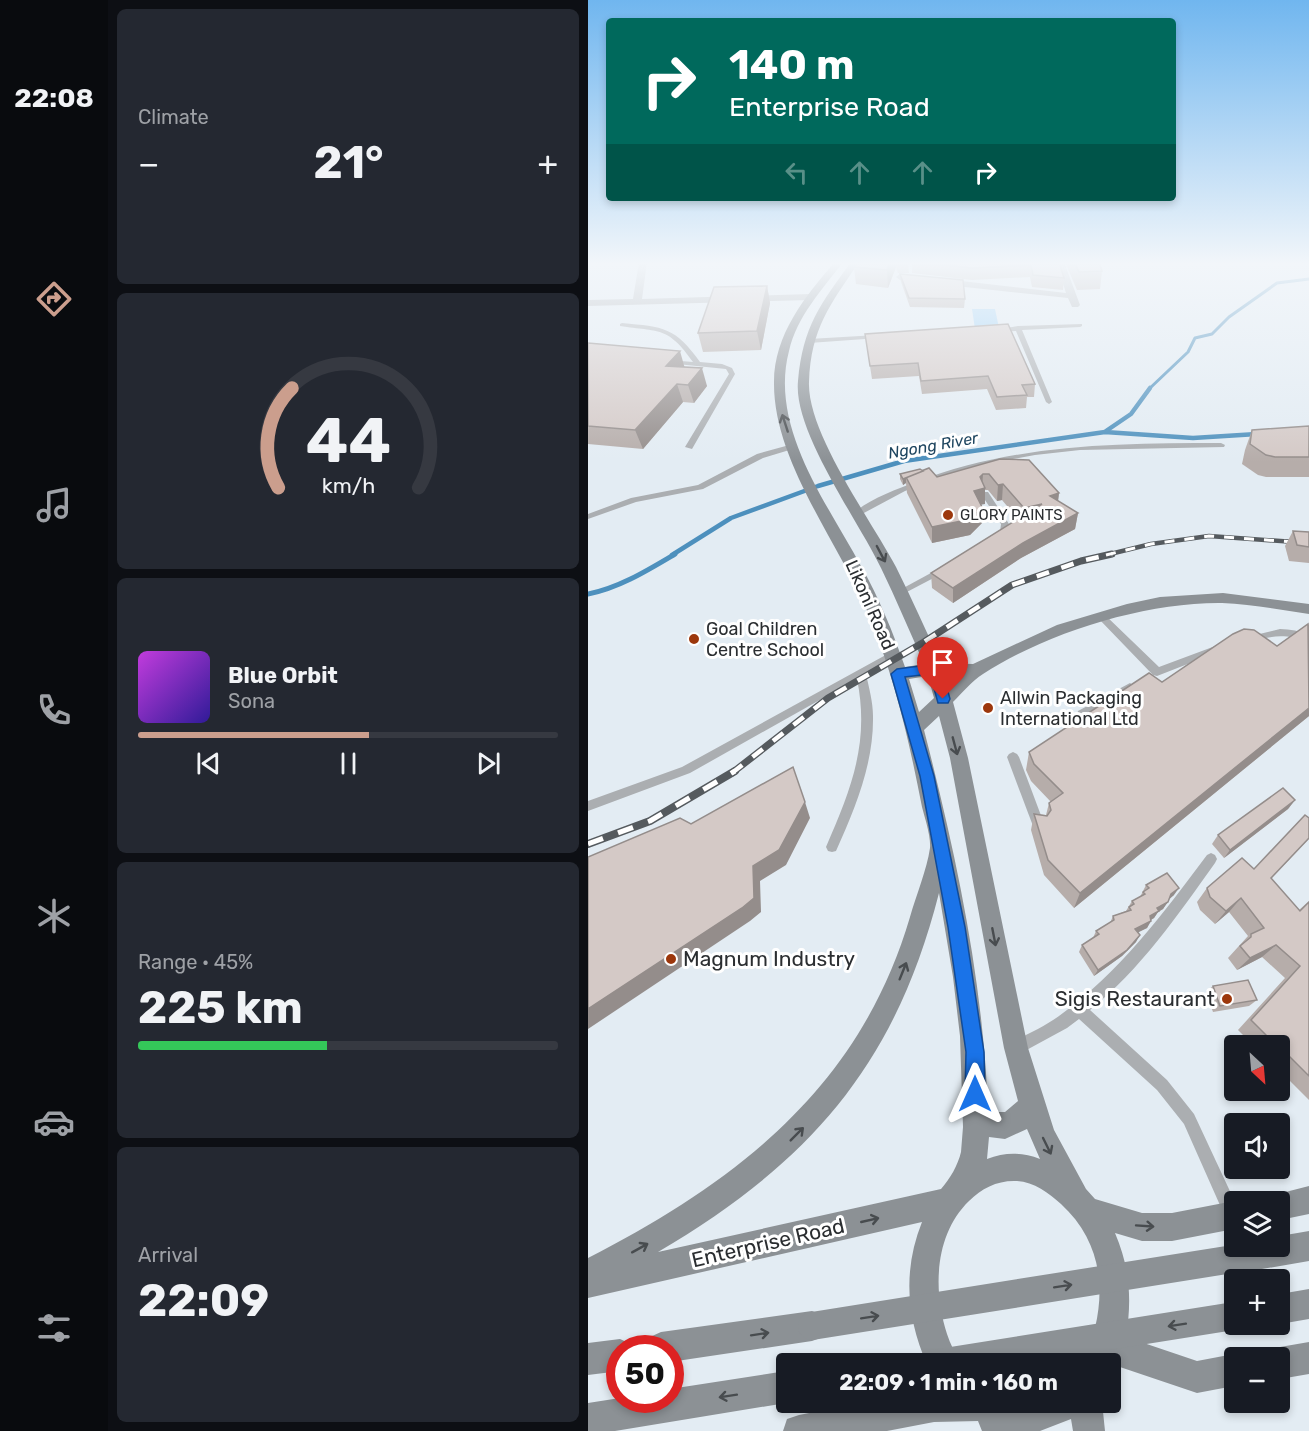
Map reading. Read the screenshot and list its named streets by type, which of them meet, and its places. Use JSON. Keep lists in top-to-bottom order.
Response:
{
  "streets": {
    "main road": ["Likoni Road", "Enterprise Road"]
  },
  "crossings": [
    ["Likoni Road", "Enterprise Road"]
  ],
  "water": ["Ngong River"],
  "places": [
    "GLORY PAINTS",
    "Goal Children Centre School",
    "Allwin Packaging International Ltd",
    "Magnum Industry",
    "Sigis Restaurant"
  ],
  "north": "bottom right",
  "page": {
    "tabs": "22:08",
    "tile": [
      "Climate",
      ["Range · 45%", "225 km"],
      ["Arrival", "22:09"]
    ],
    "turn": ["140 m", "Enterprise Road"],
    "heat": ["−", "21°", "+"],
    "song": ["Blue Orbit", "Sona"],
    "map_buttons": ["+", "−"],
    "limit": "50",
    "trip": "22:09 · 1 min · 160 m",
    "gauge": ["44", "km/h"]
  }
}
